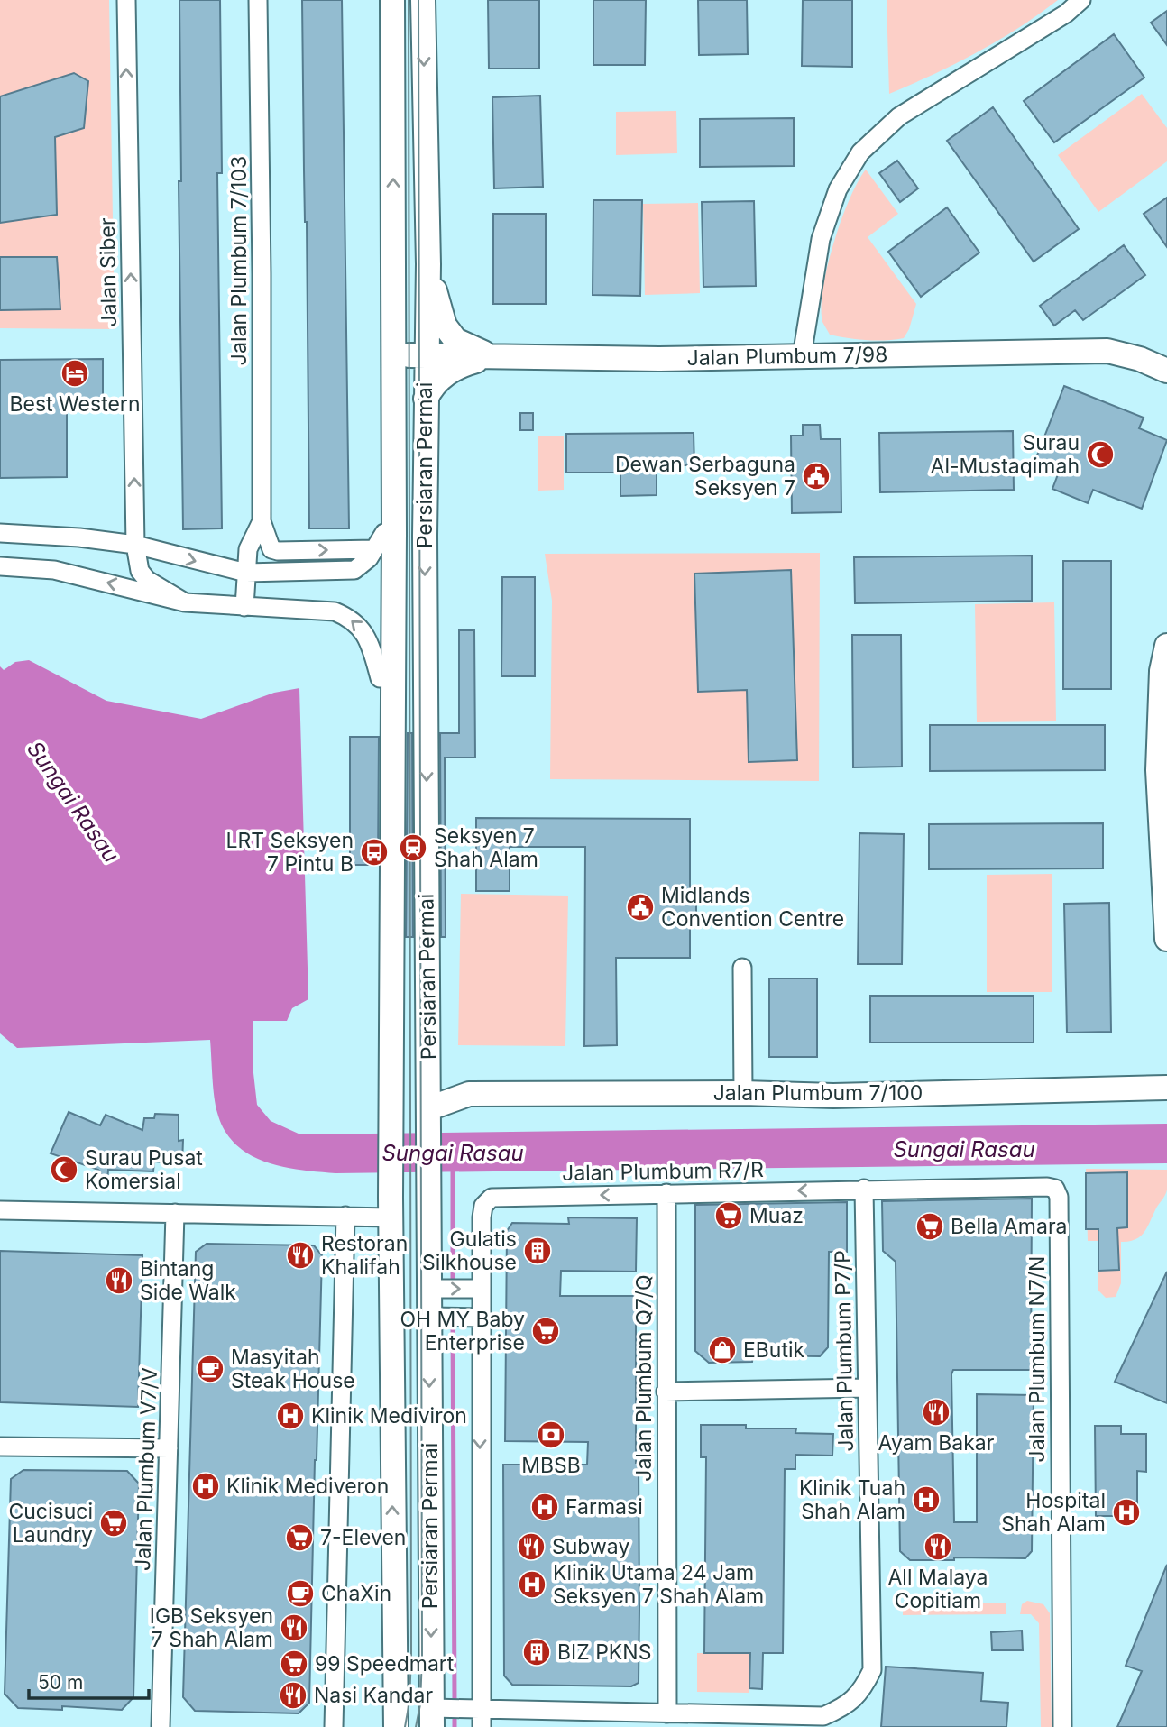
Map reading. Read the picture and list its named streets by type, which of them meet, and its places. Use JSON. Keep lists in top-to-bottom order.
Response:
{
  "streets": {
    "main road": ["Jalan Plumbum 7/98", "Persiaran Permai", "Jalan Plumbum 7/100"],
    "street": [
      "Jalan Plumbum 7/103",
      "Jalan Siber",
      "Jalan Plumbum R7/R",
      "Jalan Plumbum P7/P",
      "Jalan Plumbum N7/N",
      "Jalan Plumbum Q7/Q",
      "Jalan Plumbum V7/V"
    ]
  },
  "crossings": [
    ["Jalan Plumbum 7/98", "Persiaran Permai"],
    ["Persiaran Permai", "Jalan Plumbum 7/100"],
    ["Persiaran Permai", "Jalan Plumbum P7/P"],
    ["Jalan Plumbum R7/R", "Jalan Plumbum P7/P"],
    ["Jalan Plumbum R7/R", "Jalan Plumbum N7/N"],
    ["Jalan Plumbum R7/R", "Jalan Plumbum Q7/Q"],
    ["Jalan Plumbum P7/P", "Jalan Plumbum Q7/Q"]
  ],
  "one_way": ["Jalan Siber"],
  "water": ["Sungai Rasau"],
  "places": {
    "hotel": ["Best Western"],
    "mosque": ["Surau Al-Mustaqimah", "Surau Pusat Komersial"],
    "public building": ["Dewan Serbaguna Seksyen 7", "Midlands Convention Centre"],
    "station": ["Seksyen 7 Shah Alam"],
    "bus stop": ["LRT Seksyen 7 Pintu B"],
    "supermarket": [
      "Muaz",
      "Bella Amara",
      "OH MY Baby Enterprise",
      "Cucisuci Laundry",
      "7-Eleven",
      "99 Speedmart"
    ],
    "building": ["Gulatis Silkhouse", "BIZ PKNS"],
    "restaurant": [
      "Restoran Khalifah",
      "Bintang Side Walk",
      "Ayam Bakar",
      "Subway",
      "All Malaya Copitiam",
      "IGB Seksyen 7 Shah Alam",
      "Nasi Kandar"
    ],
    "shop": ["EButik"],
    "cafe": ["Masyitah Steak House", "ChaXin"],
    "hospital": [
      "Klinik Mediviron",
      "Klinik Mediveron",
      "Klinik Tuah Shah Alam",
      "Farmasi",
      "Hospital Shah Alam",
      "Klinik Utama 24 Jam Seksyen 7 Shah Alam"
    ],
    "bank": ["MBSB"]
  },
  "scale_bar": "50 m"
}
